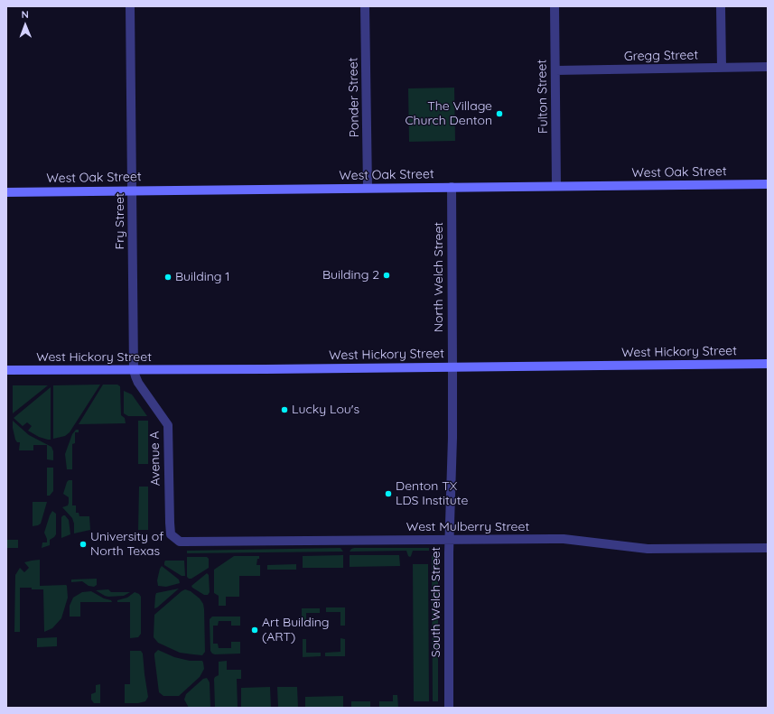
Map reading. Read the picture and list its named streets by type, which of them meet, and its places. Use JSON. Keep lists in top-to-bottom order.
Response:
{
  "streets": {
    "main road": ["West Oak Street", "West Hickory Street"],
    "street": [
      "Gregg Street",
      "Fulton Street",
      "Ponder Street",
      "Fry Street",
      "North Welch Street",
      "Avenue A",
      "West Mulberry Street",
      "South Welch Street"
    ]
  },
  "crossings": [
    ["Gregg Street", "Fulton Street"],
    ["Fulton Street", "West Oak Street"],
    ["Ponder Street", "West Oak Street"],
    ["West Oak Street", "Fry Street"],
    ["West Oak Street", "North Welch Street"],
    ["Fry Street", "West Hickory Street"],
    ["Fry Street", "Avenue A"],
    ["North Welch Street", "West Hickory Street"],
    ["North Welch Street", "South Welch Street"],
    ["West Hickory Street", "Avenue A"],
    ["West Hickory Street", "South Welch Street"],
    ["Avenue A", "West Mulberry Street"],
    ["West Mulberry Street", "South Welch Street"]
  ],
  "places": [
    "The Village Church Denton",
    "Building 2",
    "Building 1",
    "Lucky Lou's",
    "Denton TX LDS Institute",
    "University of North Texas",
    "Art Building (ART)"
  ],
  "north": "top"
}
